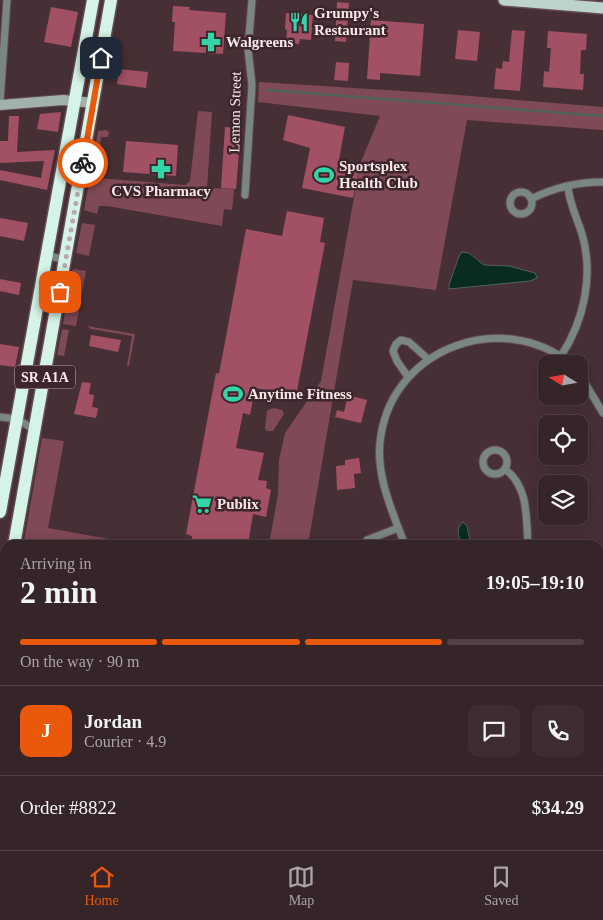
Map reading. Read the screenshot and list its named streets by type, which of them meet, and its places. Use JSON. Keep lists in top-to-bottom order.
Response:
{
  "streets": {
    "highway": ["SR A1A"],
    "street": ["Lemon Street"]
  },
  "places": {
    "restaurant": ["Grumpy's Restaurant"],
    "pharmacy": ["Walgreens", "CVS Pharmacy"],
    "sports": ["Sportsplex Health Club", "Anytime Fitness"],
    "supermarket": ["Publix"]
  },
  "north": "left",
  "page": {
    "heading": ["2 min", "Arriving in", "19:05–19:10"],
    "panel": [
      "Jordan",
      "Courier · 4.9",
      "Order #8822",
      "$34.29"
    ],
    "bar": "On the way · 90 m",
    "round": "J",
    "tabs": ["Home", "Map", "Saved"]
  }
}
